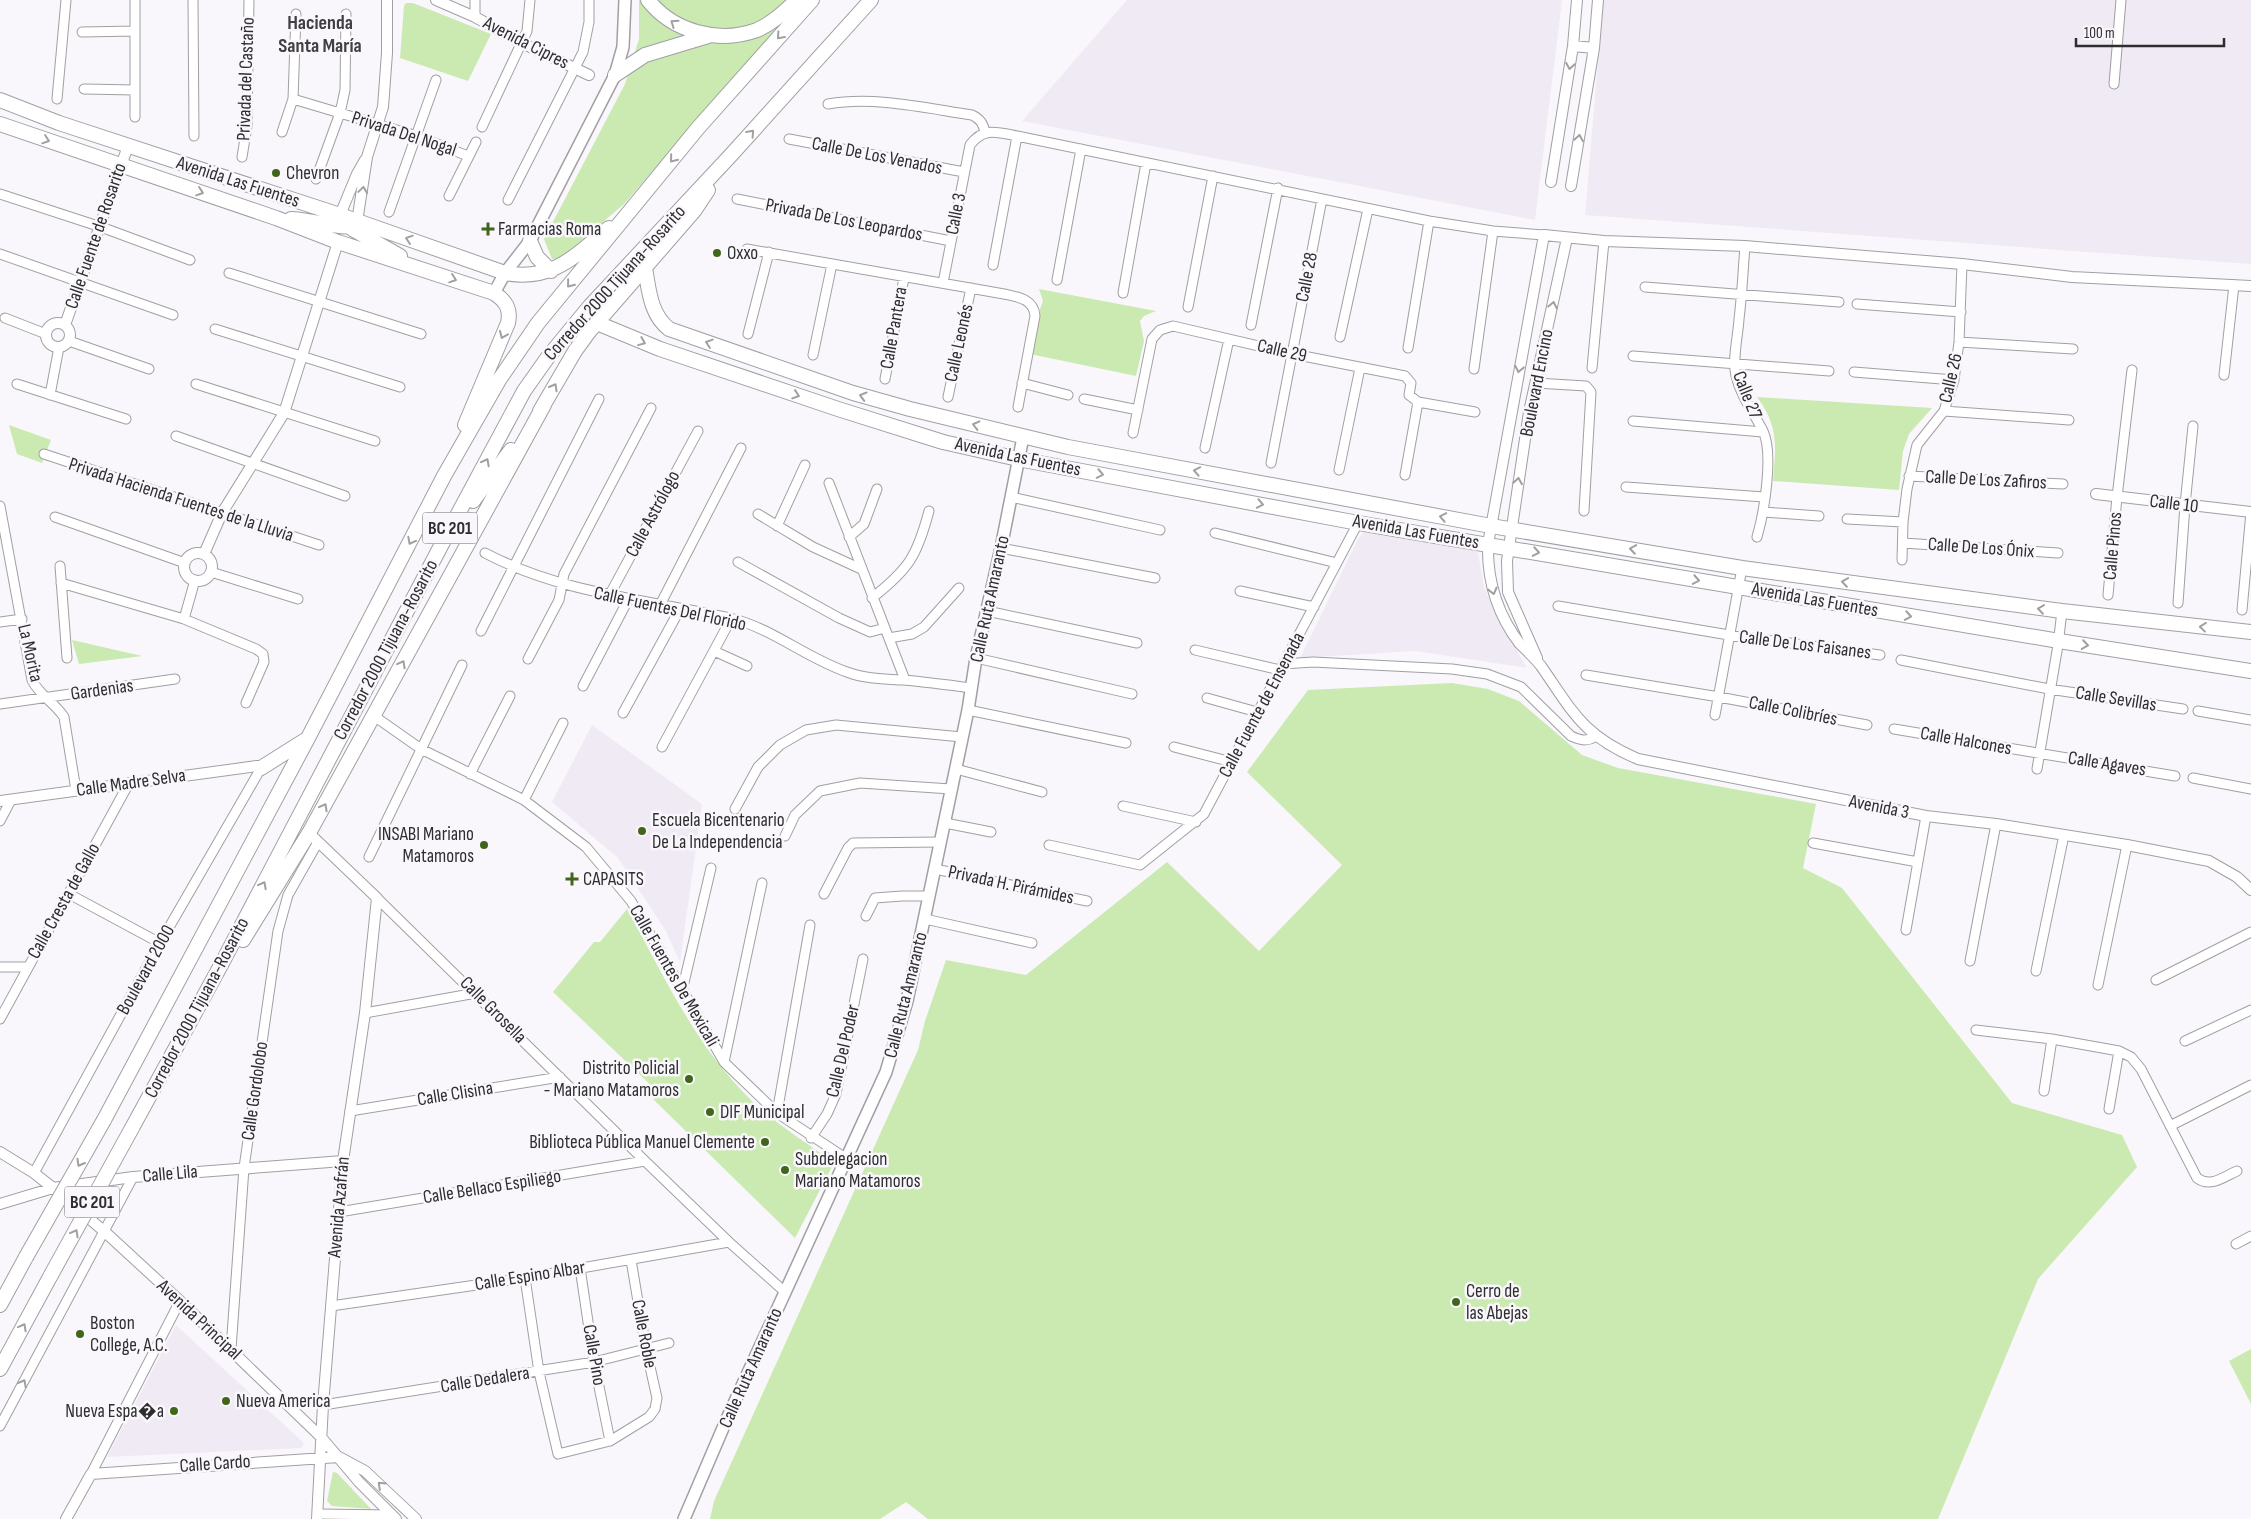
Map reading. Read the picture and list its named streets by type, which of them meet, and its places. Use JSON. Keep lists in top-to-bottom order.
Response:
{
  "streets": {
    "main road": [
      "Avenida Las Fuentes",
      "Corredor 2000 Tijuana-Rosarito",
      "BC 201",
      "Calle Ruta Amaranto"
    ],
    "street": [
      "Avenida Cipres",
      "Privada del Castaño",
      "Privada Del Nogal",
      "Calle De Los Venados",
      "Calle 3",
      "Privada De Los Leopardos",
      "Calle Fuente de Rosarito",
      "Calle 28",
      "Calle Pantera",
      "Calle Leonés",
      "Calle 29",
      "Calle 26",
      "Boulevard Encino",
      "Calle 27",
      "Calle De Los Zafiros",
      "Privada Hacienda Fuentes de la Lluvia",
      "Calle 10",
      "Calle Astrólogo",
      "Calle Pinos",
      "Calle De Los Ónix",
      "Calle Fuentes Del Florido",
      "Calle De Los Faisanes",
      "La Morita",
      "Gardenias",
      "Calle Sevillas",
      "Calle Fuente de Ensenada",
      "Calle Colibríes",
      "Calle Halcones",
      "Calle Agaves",
      "Calle Madre Selva",
      "Avenida 3",
      "Privada H. Pirámides",
      "Calle Cresta de Gallo",
      "Boulevard 2000",
      "Calle Fuentes De Mexicali",
      "Calle Grosella",
      "Calle Del Poder",
      "Calle Gordolobo",
      "Calle Clisina",
      "Calle Lila",
      "Calle Bellaco Espiliego",
      "Avenida Azafrán",
      "Calle Espino Albar",
      "Avenida Principal",
      "Calle Roble",
      "Calle Pino",
      "Calle Dedalera",
      "Calle Cardo"
    ]
  },
  "crossings": [
    ["Calle De Los Venados", "Calle 3"],
    ["Avenida Las Fuentes", "Calle Fuente de Rosarito"],
    ["Avenida Las Fuentes", "Corredor 2000 Tijuana-Rosarito"],
    ["Avenida Las Fuentes", "Boulevard Encino"],
    ["Avenida Las Fuentes", "Calle Ruta Amaranto"],
    ["Avenida Las Fuentes", "Calle Fuente de Ensenada"],
    ["Avenida Las Fuentes", "Avenida 3"],
    ["Calle 3", "Privada De Los Leopardos"],
    ["Calle 28", "Calle 29"],
    ["Calle 26", "Calle De Los Zafiros"],
    ["Calle 26", "Calle De Los Ónix"],
    ["Boulevard Encino", "Avenida 3"],
    ["Calle 10", "Calle Pinos"],
    ["Calle Astrólogo", "Calle Fuentes Del Florido"],
    ["Calle Ruta Amaranto", "Calle Fuentes Del Florido"],
    ["Calle Ruta Amaranto", "Privada H. Pirámides"],
    ["Calle Ruta Amaranto", "Calle Fuentes De Mexicali"],
    ["Calle Ruta Amaranto", "Calle Grosella"],
    ["La Morita", "Gardenias"],
    ["La Morita", "Calle Madre Selva"],
    ["Calle Halcones", "Calle Agaves"],
    ["Calle Madre Selva", "Calle Cresta de Gallo"],
    ["Calle Madre Selva", "Boulevard 2000"],
    ["Boulevard 2000", "Avenida Principal"],
    ["Calle Fuentes De Mexicali", "Calle Del Poder"],
    ["Calle Grosella", "Calle Gordolobo"],
    ["Calle Grosella", "Calle Clisina"],
    ["Calle Grosella", "Calle Bellaco Espiliego"],
    ["Calle Grosella", "Avenida Azafrán"],
    ["Calle Grosella", "Calle Espino Albar"],
    ["Calle Gordolobo", "Calle Lila"],
    ["Calle Gordolobo", "Avenida Principal"],
    ["Calle Clisina", "Avenida Azafrán"],
    ["Calle Lila", "Avenida Azafrán"],
    ["Calle Lila", "Avenida Principal"],
    ["Calle Bellaco Espiliego", "Avenida Azafrán"],
    ["Avenida Azafrán", "Calle Espino Albar"],
    ["Avenida Azafrán", "Avenida Principal"],
    ["Avenida Azafrán", "Calle Dedalera"],
    ["Avenida Azafrán", "Calle Cardo"],
    ["Calle Espino Albar", "Calle Roble"],
    ["Calle Espino Albar", "Calle Pino"],
    ["Avenida Principal", "Calle Cardo"],
    ["Calle Roble", "Calle Pino"],
    ["Calle Roble", "Calle Dedalera"],
    ["Calle Pino", "Calle Dedalera"]
  ],
  "districts": ["Hacienda Santa María"],
  "places": {
    "other": [
      "Chevron",
      "Oxxo",
      "Escuela Bicentenario De La Independencia",
      "INSABI Mariano Matamoros",
      "Distrito Policial - Mariano Matamoros",
      "DIF Municipal",
      "Biblioteca Pública Manuel Clemente",
      "Subdelegacion Mariano Matamoros",
      "Cerro de las Abejas",
      "Boston College, A.C.",
      "Nueva America",
      "Nueva Espa�a"
    ],
    "health": ["Farmacias Roma", "CAPASITS"]
  },
  "scale_bar": "100 m"
}
